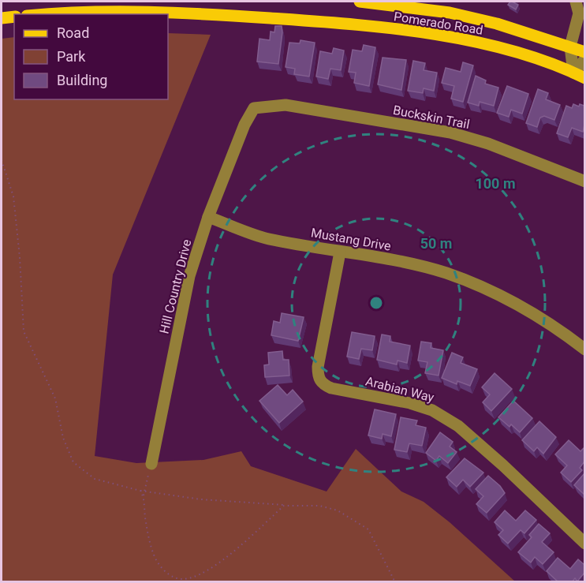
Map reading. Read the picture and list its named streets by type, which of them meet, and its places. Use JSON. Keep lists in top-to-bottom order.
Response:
{
  "streets": {
    "main road": ["Pomerado Road"],
    "street": [
      "Buckskin Trail",
      "Mustang Drive",
      "Hill Country Drive",
      "Arabian Way"
    ]
  },
  "crossings": [
    ["Buckskin Trail", "Hill Country Drive"],
    ["Mustang Drive", "Hill Country Drive"],
    ["Mustang Drive", "Arabian Way"]
  ],
  "legend": ["Road", "Park", "Building"],
  "rings": ["100 m", "50 m"]
}
